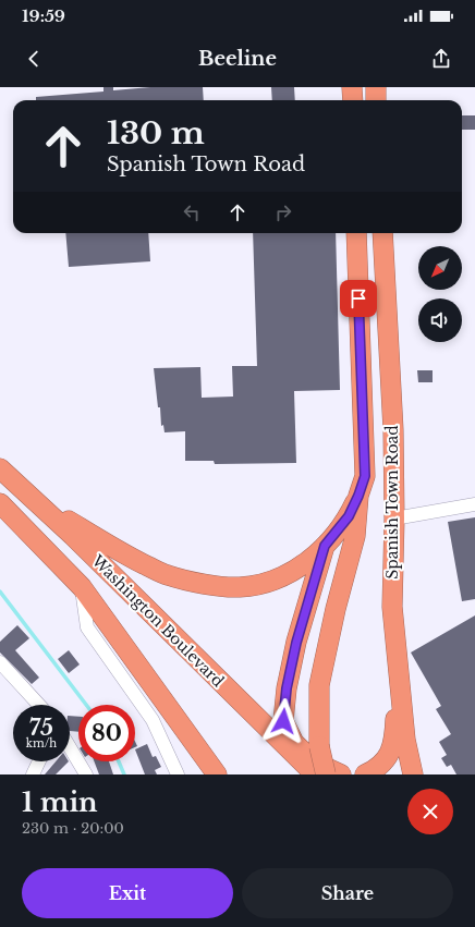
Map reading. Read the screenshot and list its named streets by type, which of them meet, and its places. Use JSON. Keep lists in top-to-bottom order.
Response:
{
  "streets": {
    "highway": ["Spanish Town Road", "Washington Boulevard"]
  },
  "north": "bottom left",
  "page": {
    "status": "19:59",
    "header": "Beeline",
    "turn": ["130 m", "Spanish Town Road"],
    "speed": "75 km/h",
    "limit": "80",
    "heading": ["1 min", "230 m · 20:00"],
    "buttons": ["Exit", "Share"]
  }
}
